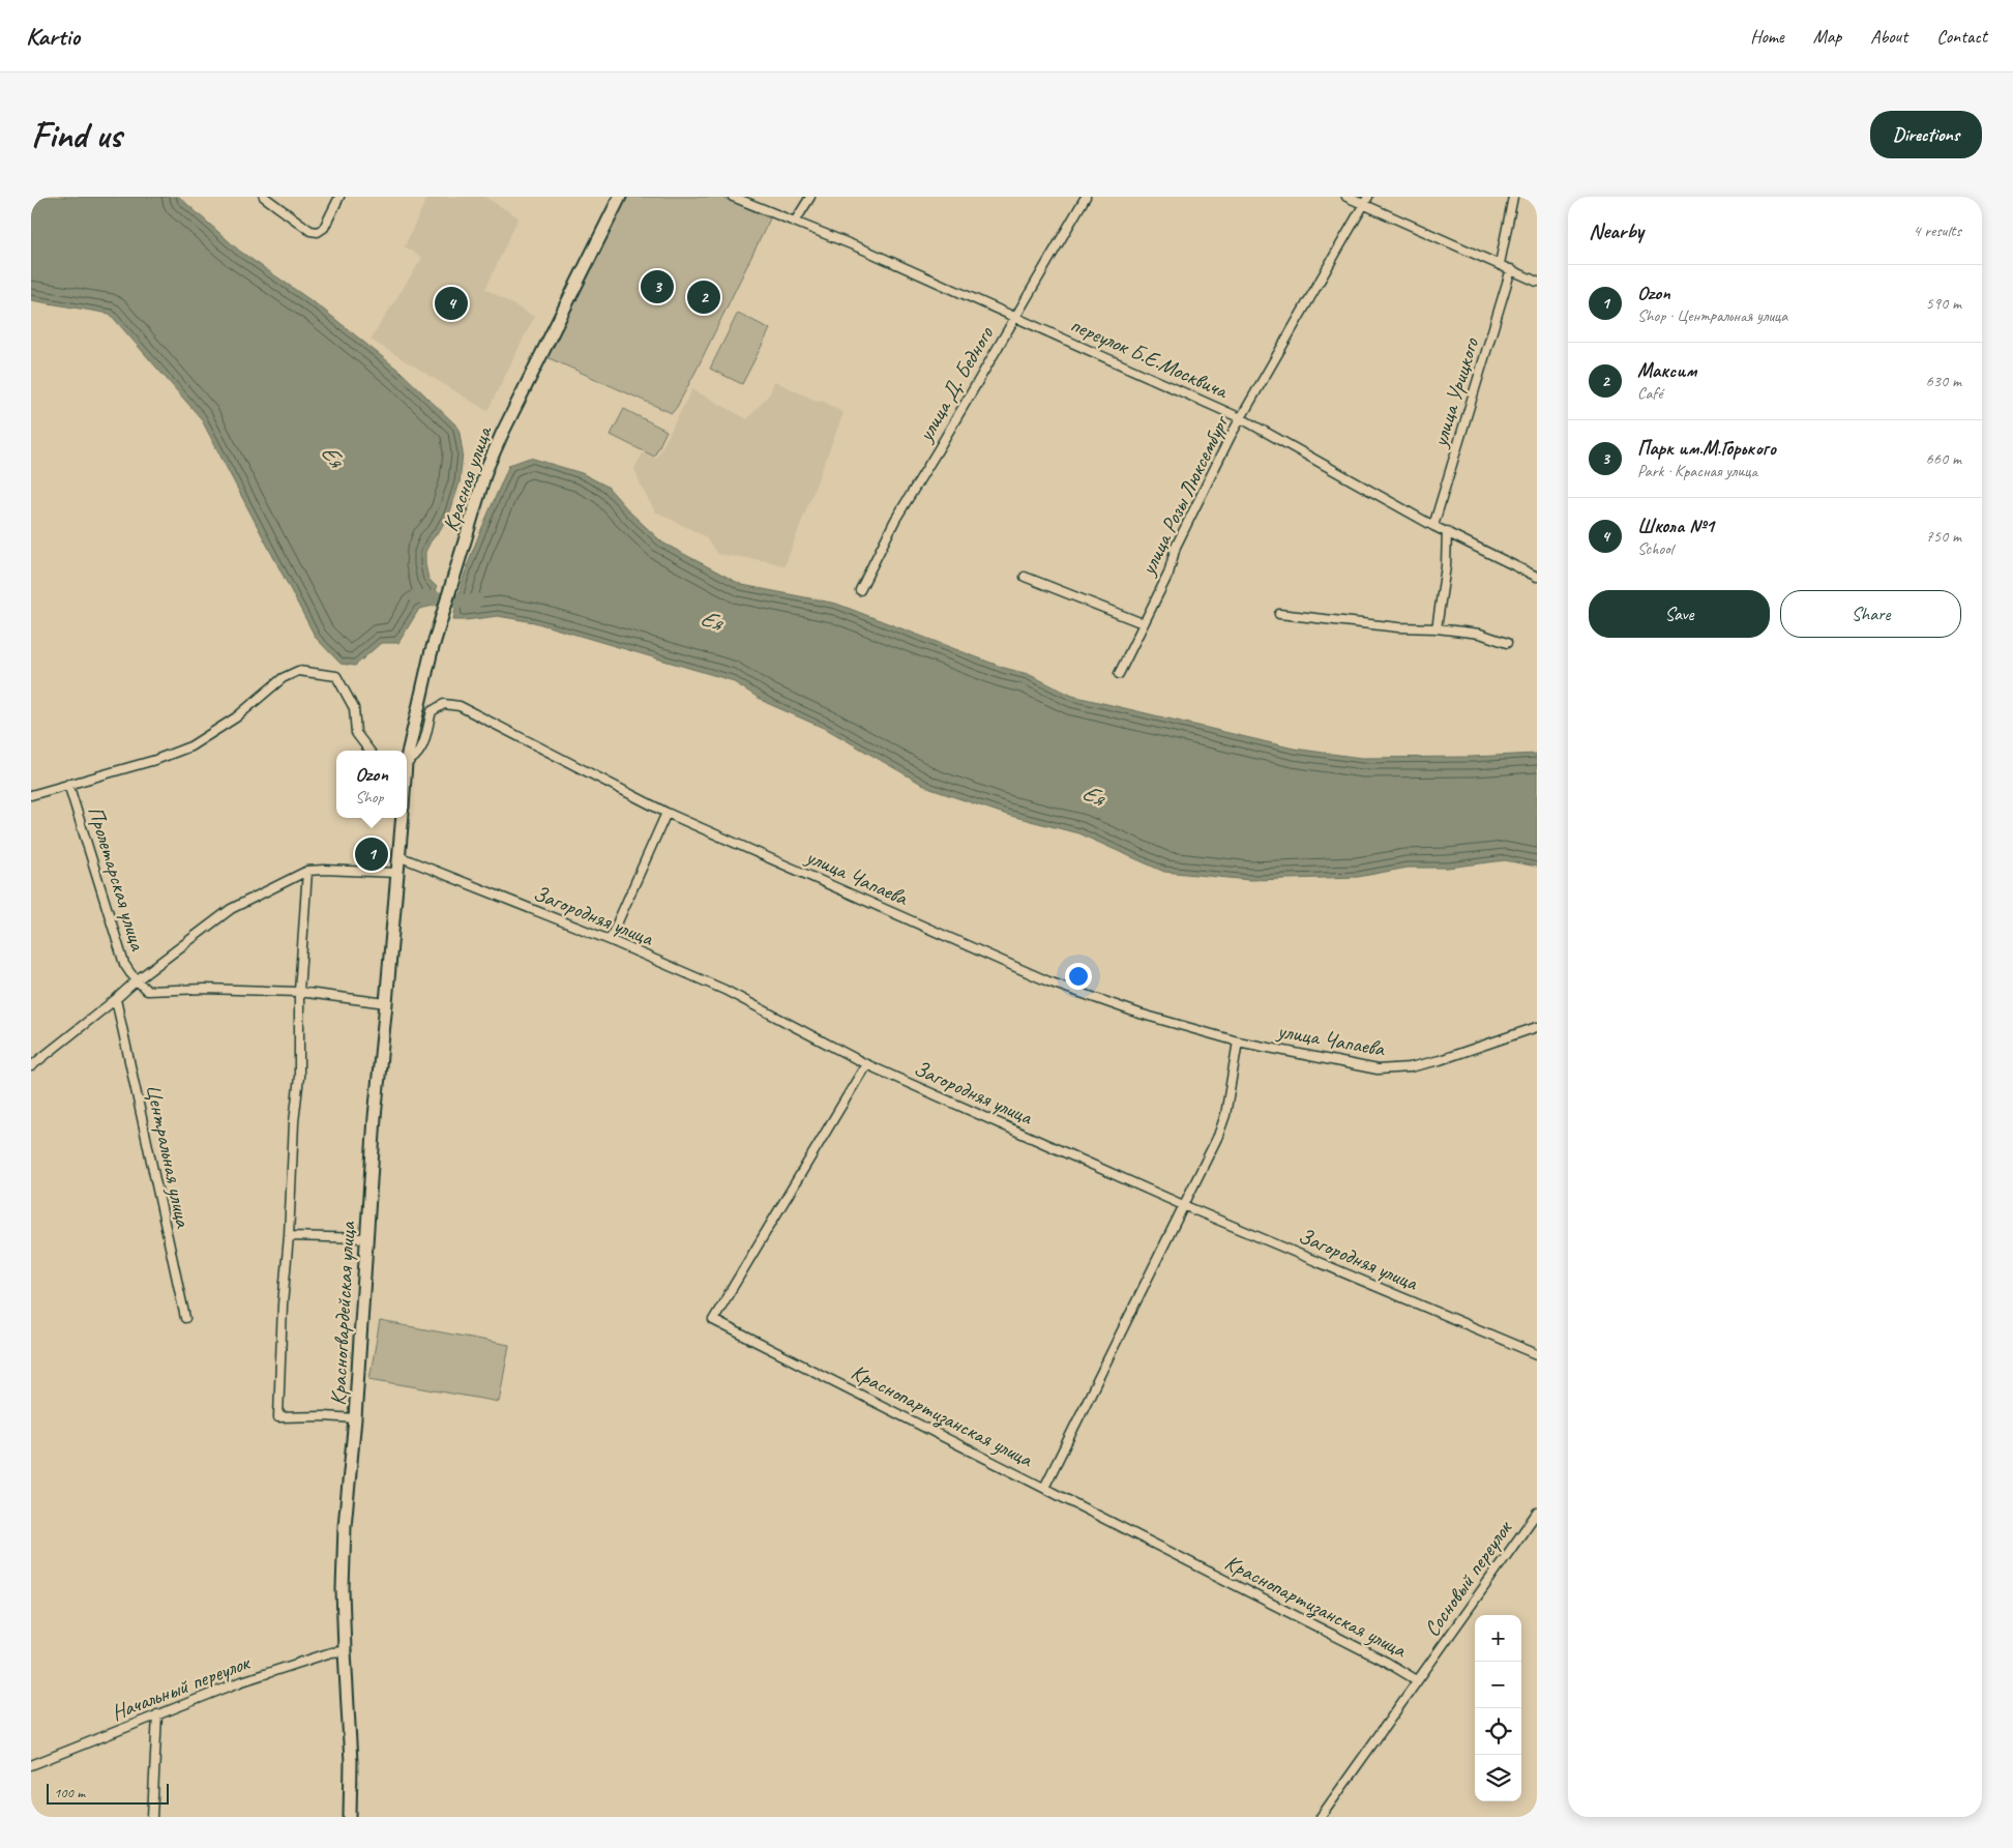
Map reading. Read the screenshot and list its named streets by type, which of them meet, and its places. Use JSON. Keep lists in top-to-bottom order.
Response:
{
  "streets": {
    "street": [
      "переулок Б.Е.Москвича",
      "улица Д. Бедного",
      "улица Урицкого",
      "Красная улица",
      "улица Розы Люксембург",
      "улица Чапаева",
      "Пролетарская улица",
      "Загородняя улица",
      "Центральная улица",
      "Красногвардейская улица",
      "Краснопартизанская улица",
      "Сосновый переулок",
      "Начальный переулок"
    ]
  },
  "crossings": [
    ["переулок Б.Е.Москвича", "улица Д. Бедного"],
    ["переулок Б.Е.Москвича", "улица Урицкого"],
    ["переулок Б.Е.Москвича", "улица Розы Люксембург"],
    ["Загородняя улица", "Красногвардейская улица"],
    ["Загородняя улица", "Краснопартизанская улица"],
    ["Красногвардейская улица", "Начальный переулок"],
    ["Краснопартизанская улица", "Сосновый переулок"]
  ],
  "water": ["Ея"],
  "scale_bar": "100 m",
  "page": {
    "header": "Kartio",
    "nav": [
      "Home",
      "Map",
      "About",
      "Contact"
    ],
    "buttons": [
      "Directions",
      ["Save", "Share"]
    ],
    "title": "Find us",
    "heading": ["Nearby", "4 results"],
    "list": [
      {
        "mark": "1",
        "name": "Ozon",
        "note": "Shop · Центральная улица",
        "value": "590 m"
      },
      {
        "mark": "2",
        "name": "Максим",
        "note": "Café",
        "value": "630 m"
      },
      {
        "mark": "3",
        "name": "Парк им.М.Горького",
        "note": "Park · Красная улица",
        "value": "660 m"
      },
      {
        "mark": "4",
        "name": "Школа №1",
        "note": "School",
        "value": "750 m"
      }
    ],
    "pins": [
      "3",
      "2",
      "4",
      "1"
    ],
    "popup": ["Ozon", "Shop"],
    "map_buttons": ["+", "−"],
    "scale": "100 m"
  }
}
